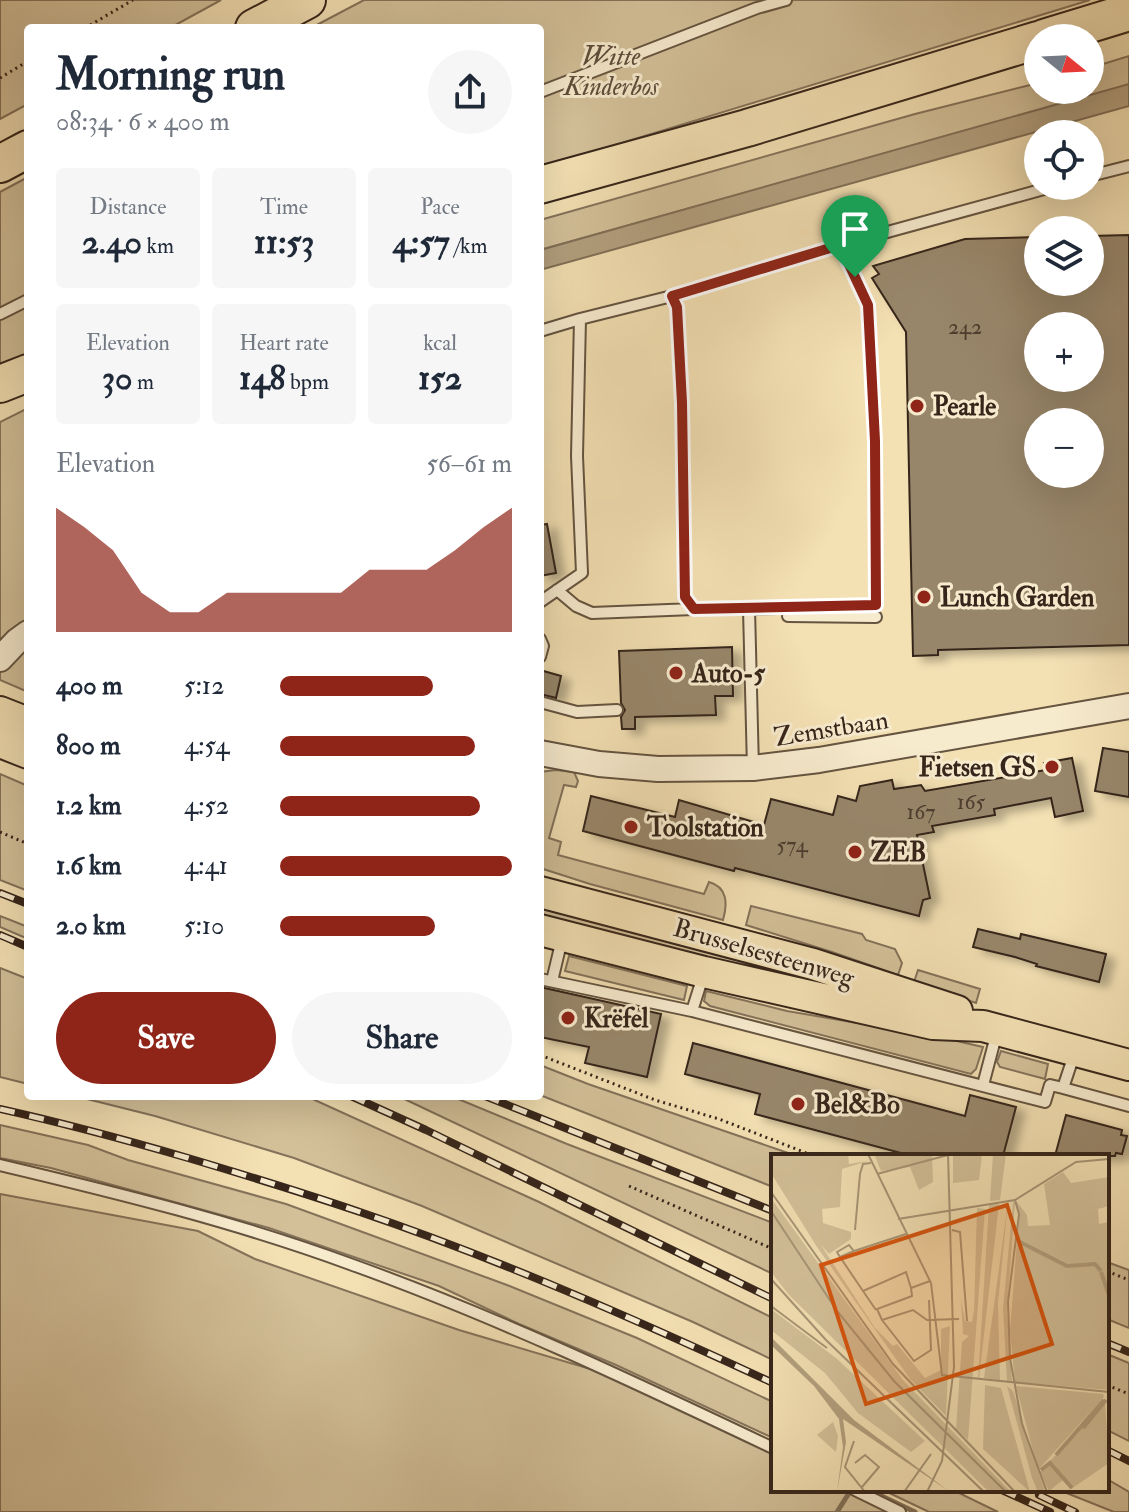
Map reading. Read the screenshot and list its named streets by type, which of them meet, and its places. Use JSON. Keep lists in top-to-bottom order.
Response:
{
  "streets": {
    "main road": ["Brusselsesteenweg"],
    "street": ["Zemstbaan"]
  },
  "parks": ["Witte Kinderbos"],
  "places": [
    "Pearle",
    "Lunch Garden",
    "Auto-5",
    "Fietsen GS",
    "Toolstation",
    "ZEB",
    "Krëfel",
    "Bel&Bo"
  ],
  "house_numbers": [
    "242",
    "165",
    "167",
    "574"
  ],
  "north": "right",
  "page": {
    "map_buttons": ["+", "−"],
    "heading": ["Morning run", "08:34 · 6 × 400 m"],
    "stats": [
      ["Distance", "2.40 km"],
      ["Time", "11:53"],
      ["Pace", "4:57 /km"],
      ["Elevation", "30 m"],
      ["Heart rate", "148 bpm"],
      ["kcal", "152"]
    ],
    "chart": ["Elevation", "56–61 m"],
    "list": [
      {
        "name": "400 m",
        "note": "5:12"
      },
      {
        "name": "800 m",
        "note": "4:54"
      },
      {
        "name": "1.2 km",
        "note": "4:52"
      },
      {
        "name": "1.6 km",
        "note": "4:41"
      },
      {
        "name": "2.0 km",
        "note": "5:10"
      }
    ],
    "buttons": ["Save", "Share"]
  }
}
